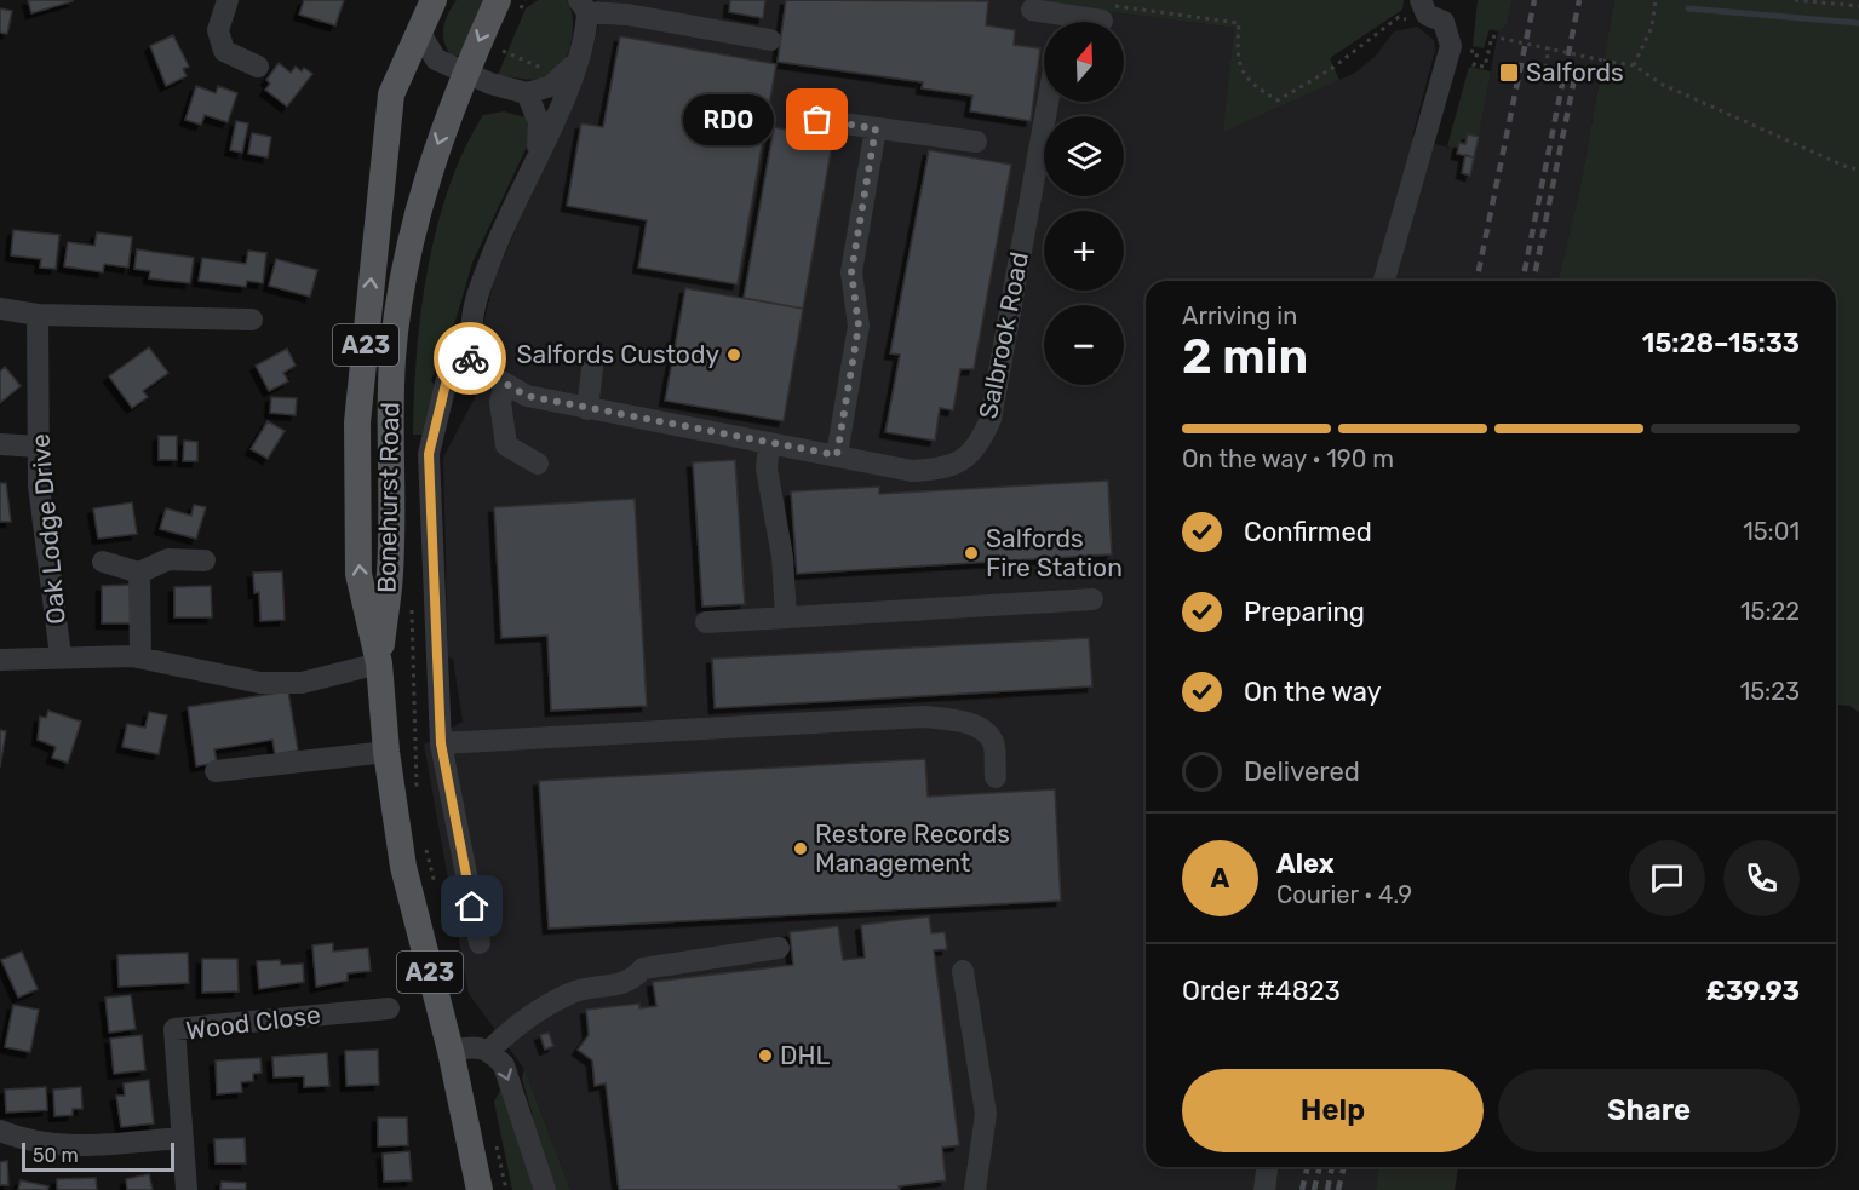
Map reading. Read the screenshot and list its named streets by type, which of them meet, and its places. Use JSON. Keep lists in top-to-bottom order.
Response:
{
  "streets": {
    "main road": ["A23", "Bonehurst Road"],
    "street": ["Salbrook Road", "Oak Lodge Drive", "Wood Close"]
  },
  "places": {
    "transit": ["Salfords"],
    "other": [
      "RDO",
      "Salfords Custody",
      "Salfords Fire Station",
      "Restore Records Management",
      "DHL"
    ]
  },
  "scale_bar": "50 m",
  "north": "top",
  "page": {
    "map_buttons": ["+", "−"],
    "bubble": "RDO",
    "heading": ["2 min", "Arriving in", "15:28–15:33"],
    "panel": [
      "Alex",
      "Courier · 4.9",
      "Order #4823",
      "£39.93"
    ],
    "bar": "On the way · 190 m",
    "list": [
      ["Confirmed", "15:01"],
      ["Preparing", "15:22"],
      ["On the way", "15:23"],
      "Delivered"
    ],
    "round": "A",
    "buttons": ["Help", "Share"],
    "scale": "50 m"
  }
}
